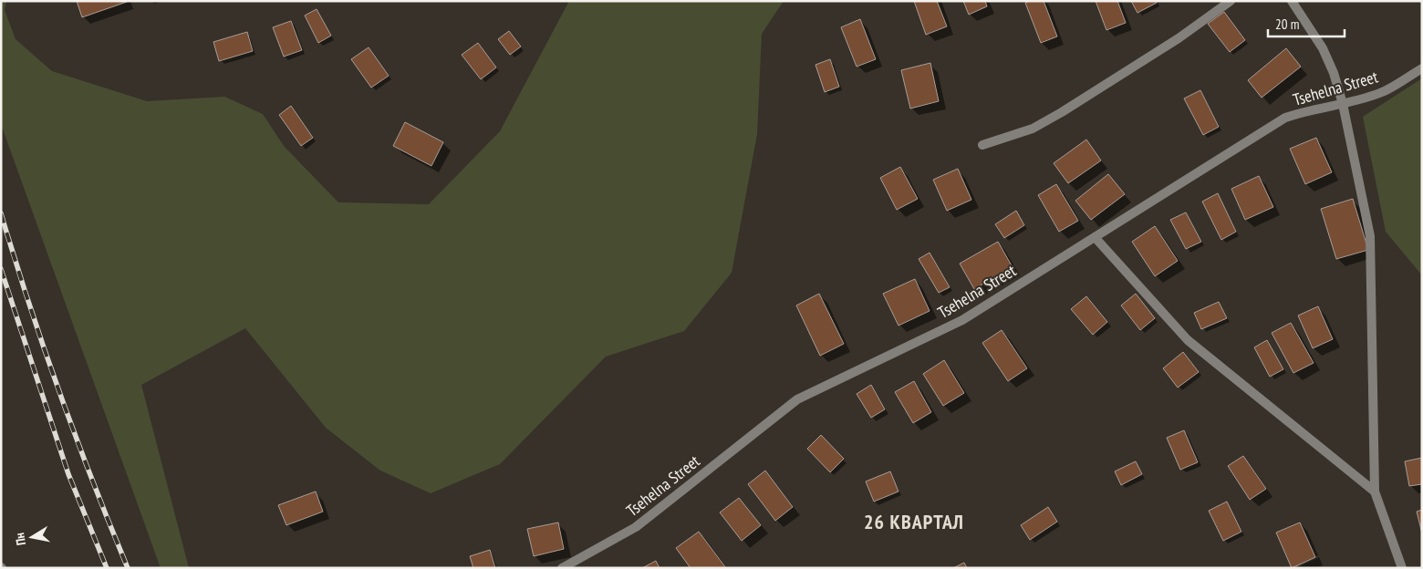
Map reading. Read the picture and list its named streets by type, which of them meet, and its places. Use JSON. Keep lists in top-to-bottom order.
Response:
{
  "streets": {
    "street": ["Tsehelna Street"]
  },
  "districts": ["26 КВАРТАЛ"],
  "scale_bar": "20 m",
  "north": "left"
}
